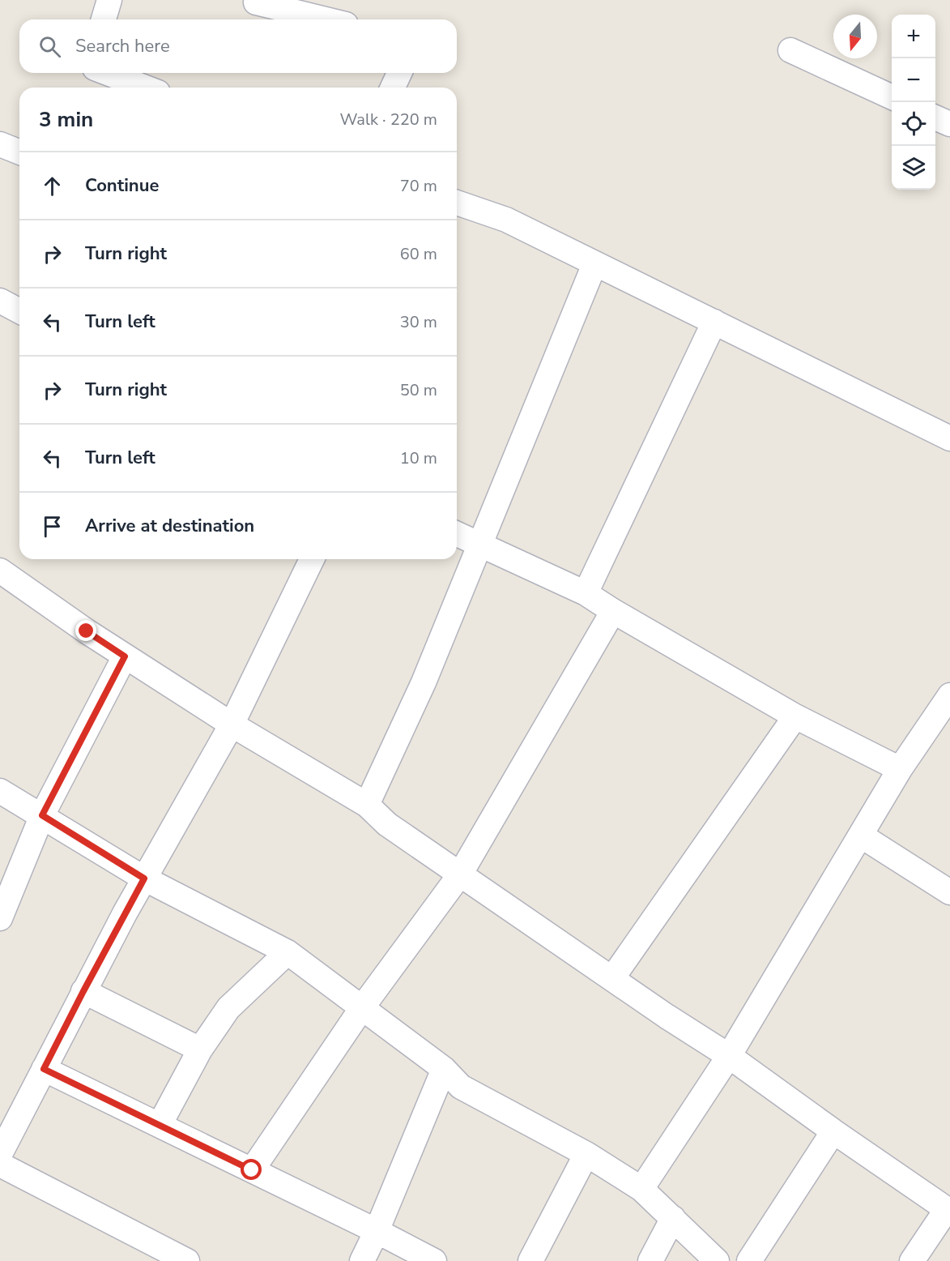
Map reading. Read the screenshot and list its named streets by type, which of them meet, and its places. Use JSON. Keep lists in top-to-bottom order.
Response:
{
  "north": "bottom",
  "page": {
    "map_buttons": ["+", "−"],
    "search": "Search here",
    "heading": ["3 min", "Walk · 220 m"],
    "list": [
      ["Continue", "70 m"],
      ["Turn right", "60 m"],
      ["Turn left", "30 m"],
      ["Turn right", "50 m"],
      ["Turn left", "10 m"],
      "Arrive at destination"
    ]
  }
}
